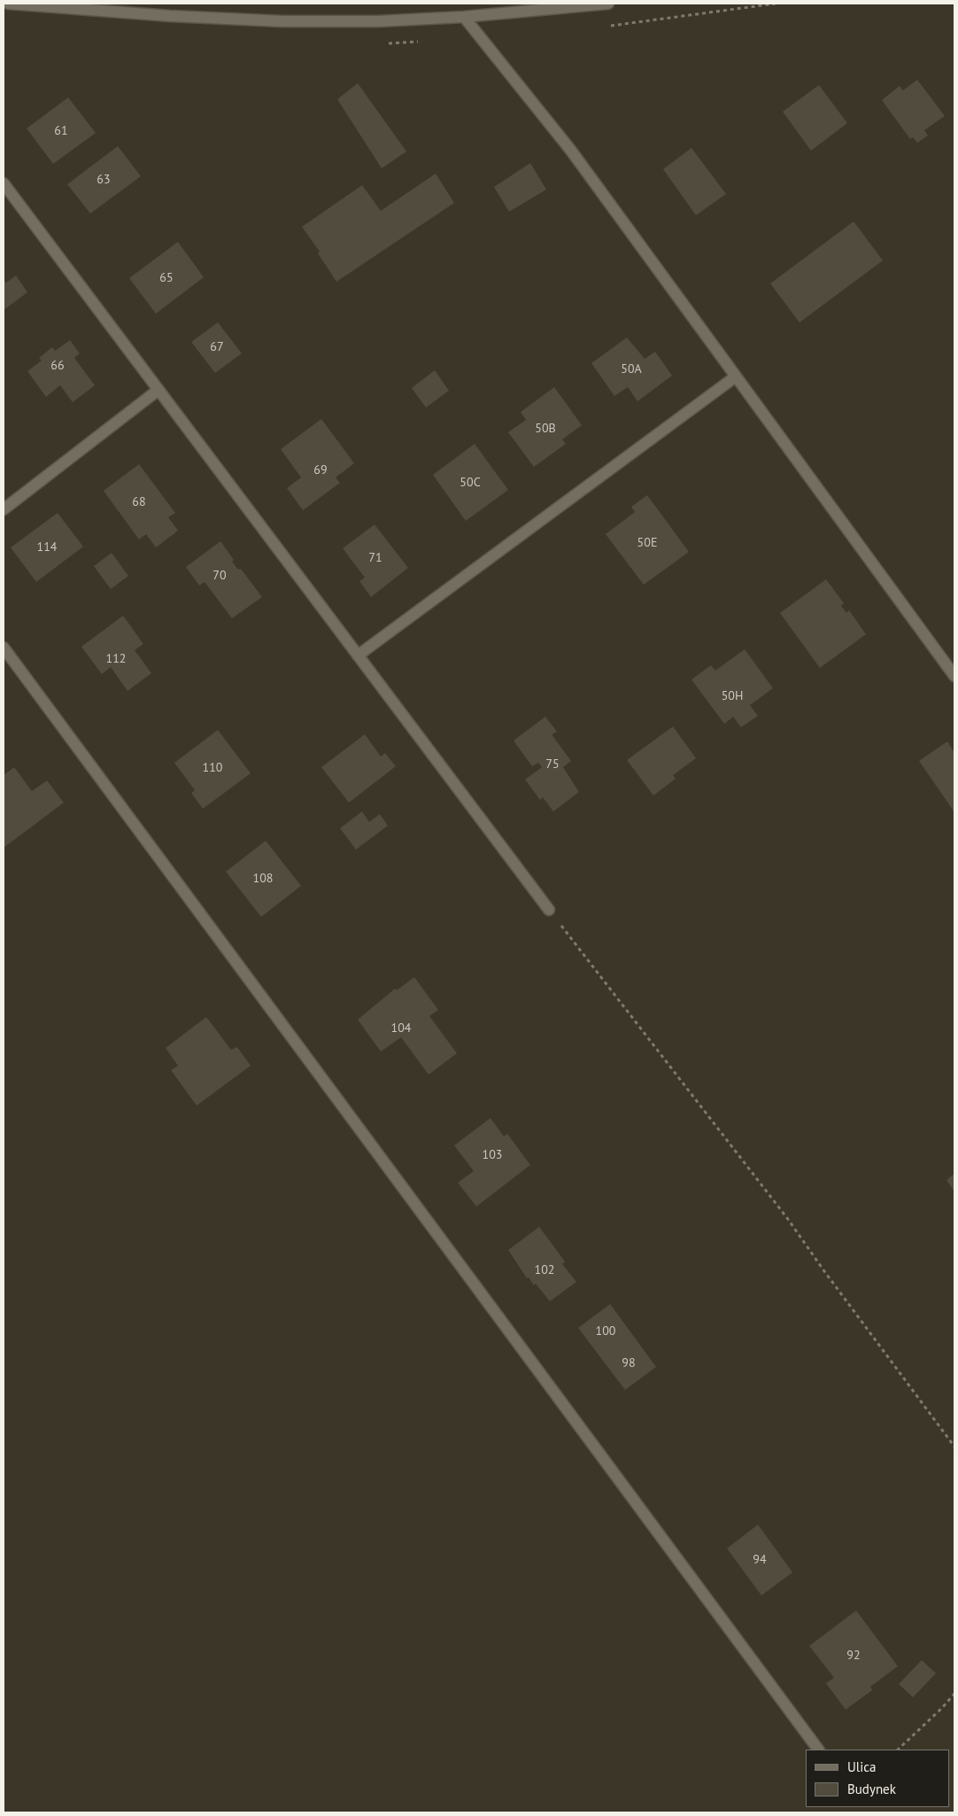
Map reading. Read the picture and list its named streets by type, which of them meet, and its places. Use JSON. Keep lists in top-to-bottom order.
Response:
{
  "house_numbers": [
    "61",
    "63",
    "65",
    "67",
    "66",
    "50A",
    "50B",
    "69",
    "50C",
    "68",
    "50E",
    "114",
    "71",
    "70",
    "112",
    "50H",
    "75",
    "110",
    "108",
    "104",
    "103",
    "102",
    "100",
    "98",
    "94",
    "92"
  ],
  "legend": ["Ulica", "Budynek"]
}
